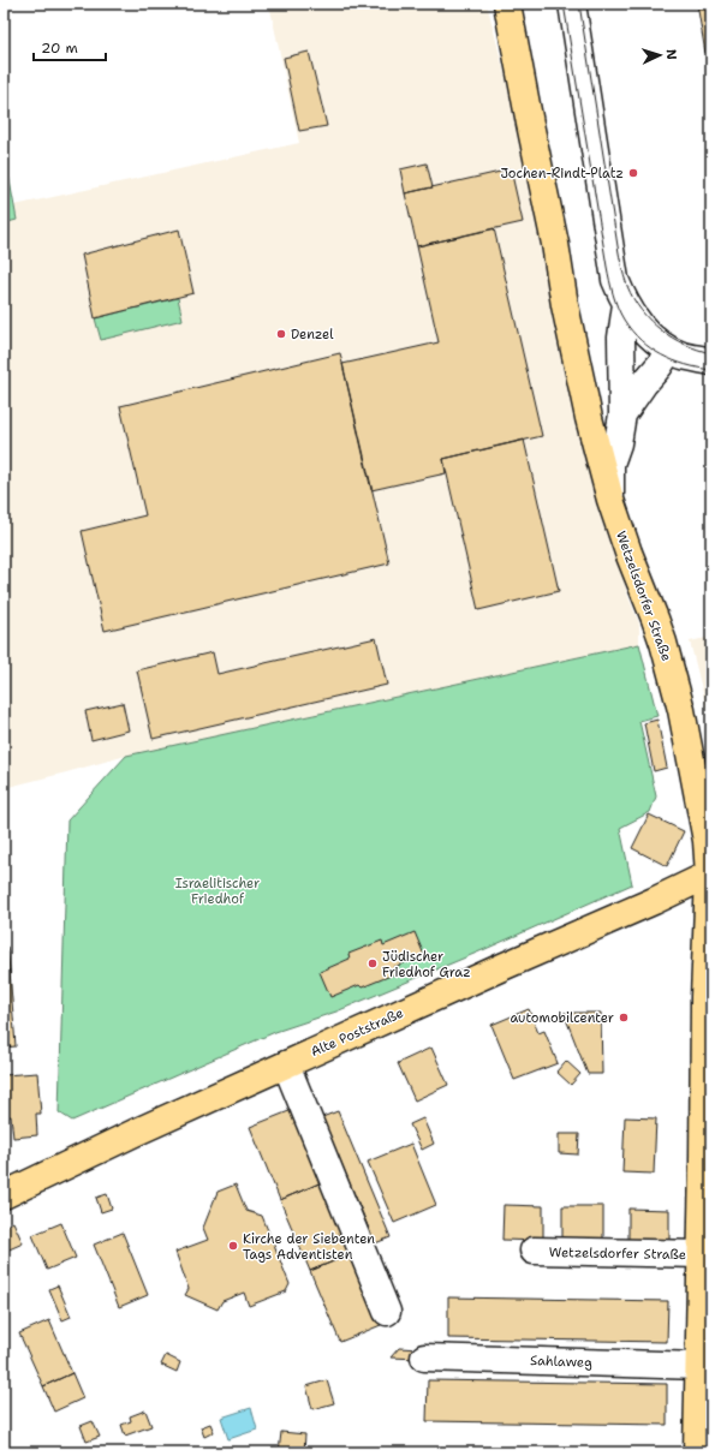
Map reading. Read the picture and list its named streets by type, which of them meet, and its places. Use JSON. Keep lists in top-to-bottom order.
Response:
{
  "streets": {
    "main road": ["Wetzelsdorfer Straße", "Alte Poststraße"],
    "lane": ["Sahlaweg"]
  },
  "crossings": [
    ["Wetzelsdorfer Straße", "Alte Poststraße"],
    ["Wetzelsdorfer Straße", "Sahlaweg"]
  ],
  "parks": ["Israelitischer Friedhof"],
  "places": [
    "Jochen-Rindt-Platz",
    "Denzel",
    "Jüdischer Friedhof Graz",
    "automobilcenter",
    "Kirche der Siebenten Tags Adventisten"
  ],
  "scale_bar": "20 m",
  "north": "right"
}
